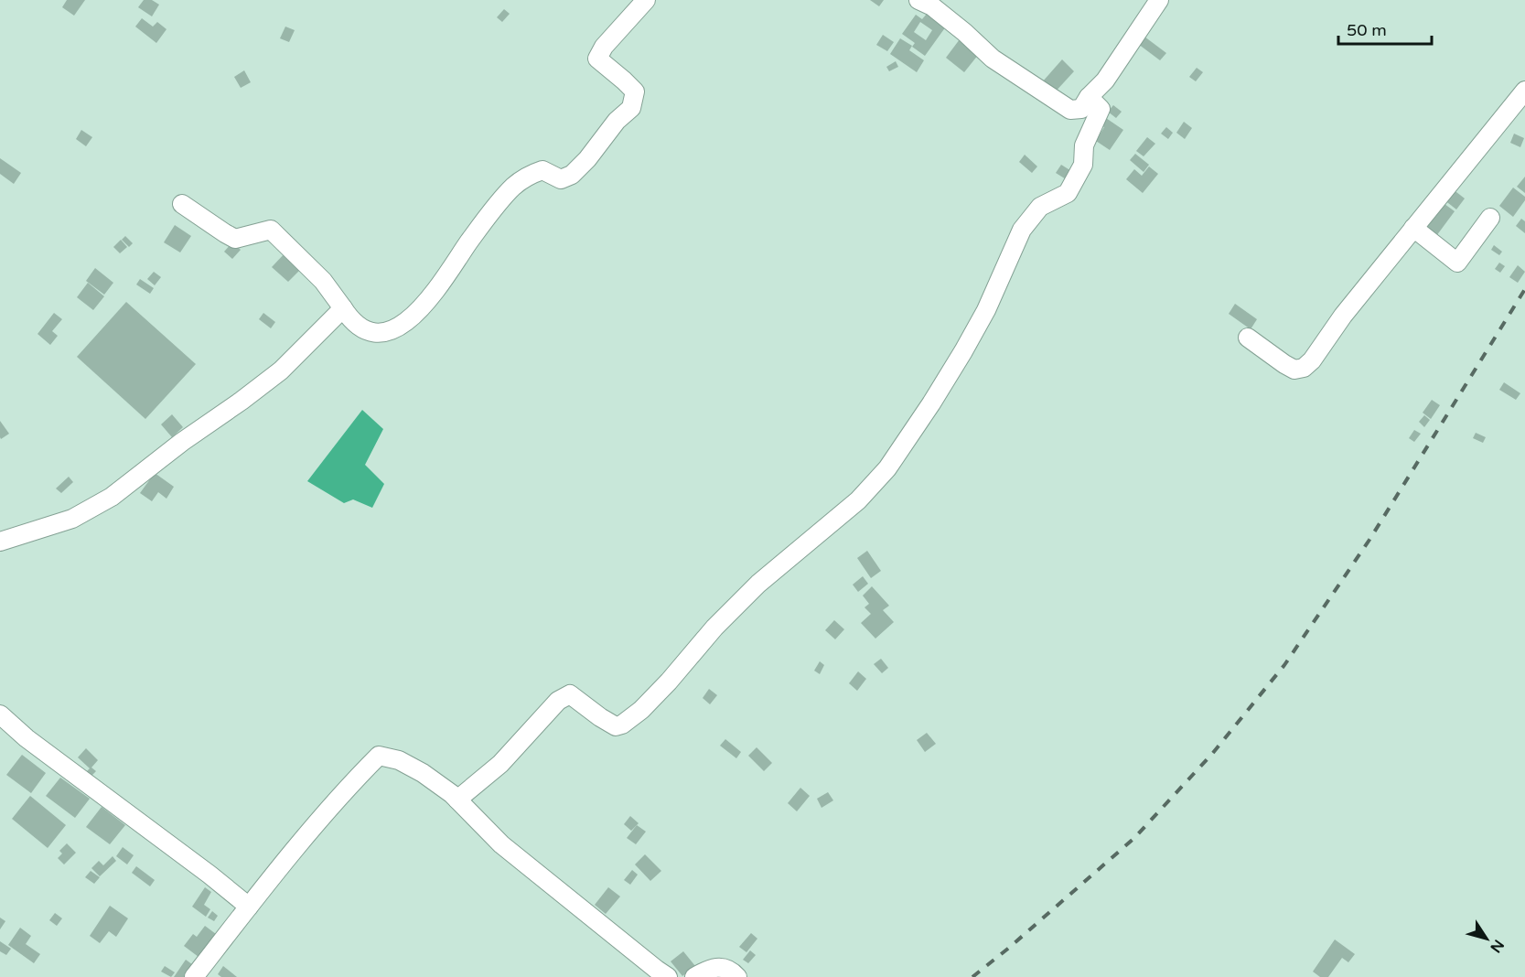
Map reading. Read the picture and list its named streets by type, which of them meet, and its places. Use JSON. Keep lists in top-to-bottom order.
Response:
{
  "scale_bar": "50 m",
  "north": "bottom right"
}
